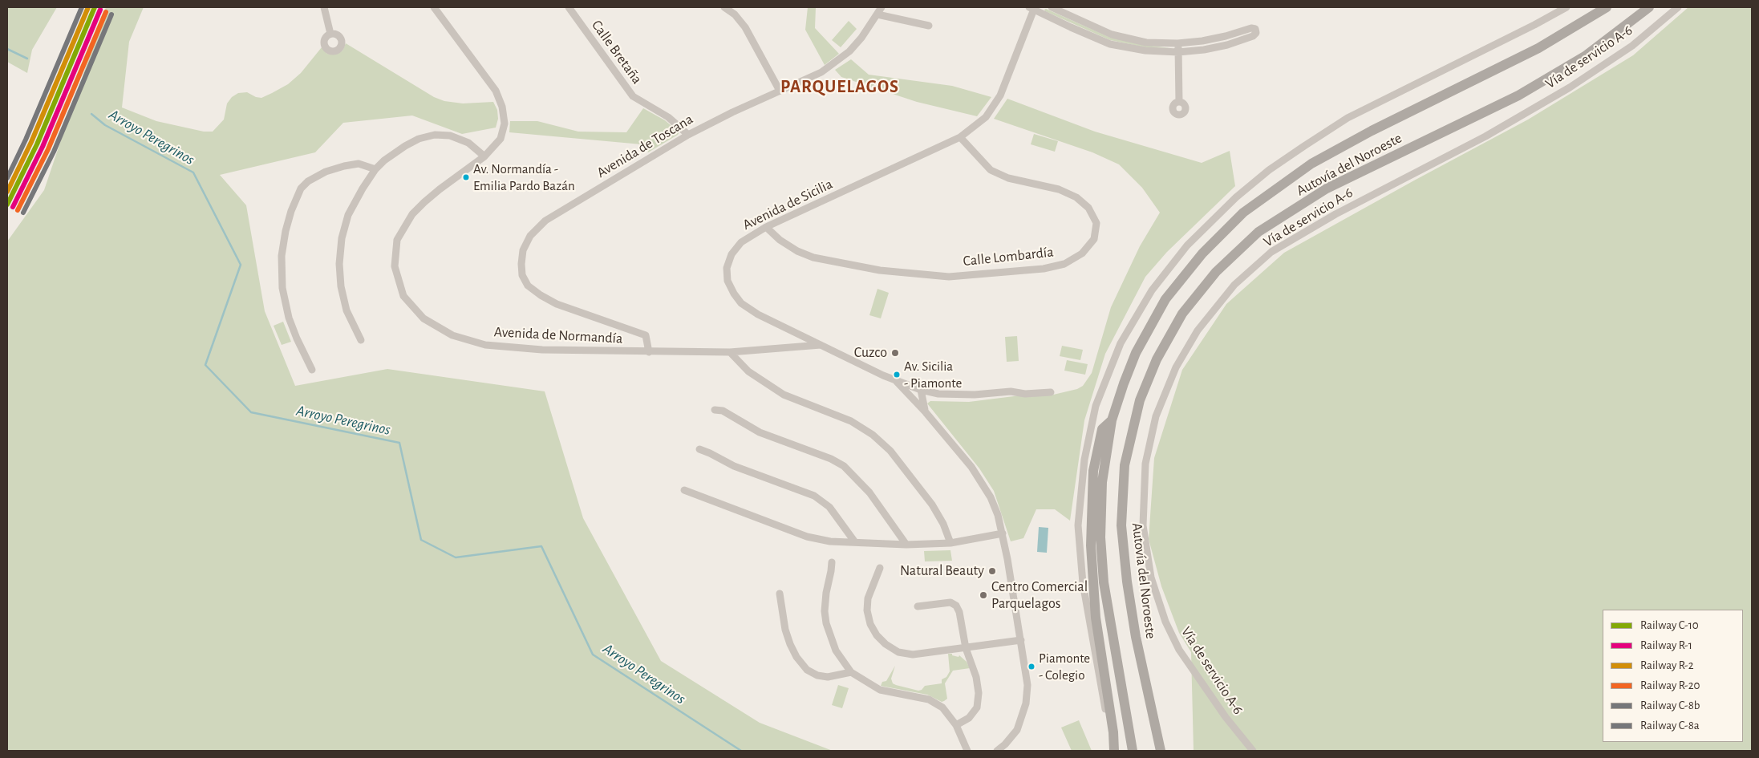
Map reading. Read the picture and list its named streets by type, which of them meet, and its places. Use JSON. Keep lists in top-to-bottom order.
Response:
{
  "streets": {
    "highway": ["Autovía del Noroeste"],
    "street": [
      "Calle Bretaña",
      "Vía de servicio A-6",
      "Avenida de Toscana",
      "Avenida de Sicilia",
      "Calle Lombardía",
      "Avenida de Normandía"
    ]
  },
  "crossings": [
    ["Calle Bretaña", "Avenida de Toscana"],
    ["Avenida de Toscana", "Avenida de Normandía"],
    ["Avenida de Sicilia", "Calle Lombardía"],
    ["Avenida de Sicilia", "Avenida de Normandía"]
  ],
  "districts": ["PARQUELAGOS"],
  "water": ["Arroyo Peregrinos"],
  "places": [
    "Av. Normandía - Emilia Pardo Bazán",
    "Cuzco",
    "Av. Sicilia - Piamonte",
    "Natural Beauty",
    "Centro Comercial Parquelagos",
    "Piamonte - Colegio"
  ],
  "lines": [
    "rail line C-10",
    "rail line R-2",
    "rail line C-8b",
    "rail line R-1",
    "rail line R-20",
    "rail line C-8a"
  ],
  "legend": [
    "Railway C-10",
    "Railway R-1",
    "Railway R-2",
    "Railway R-20",
    "Railway C-8b",
    "Railway C-8a"
  ]
}
